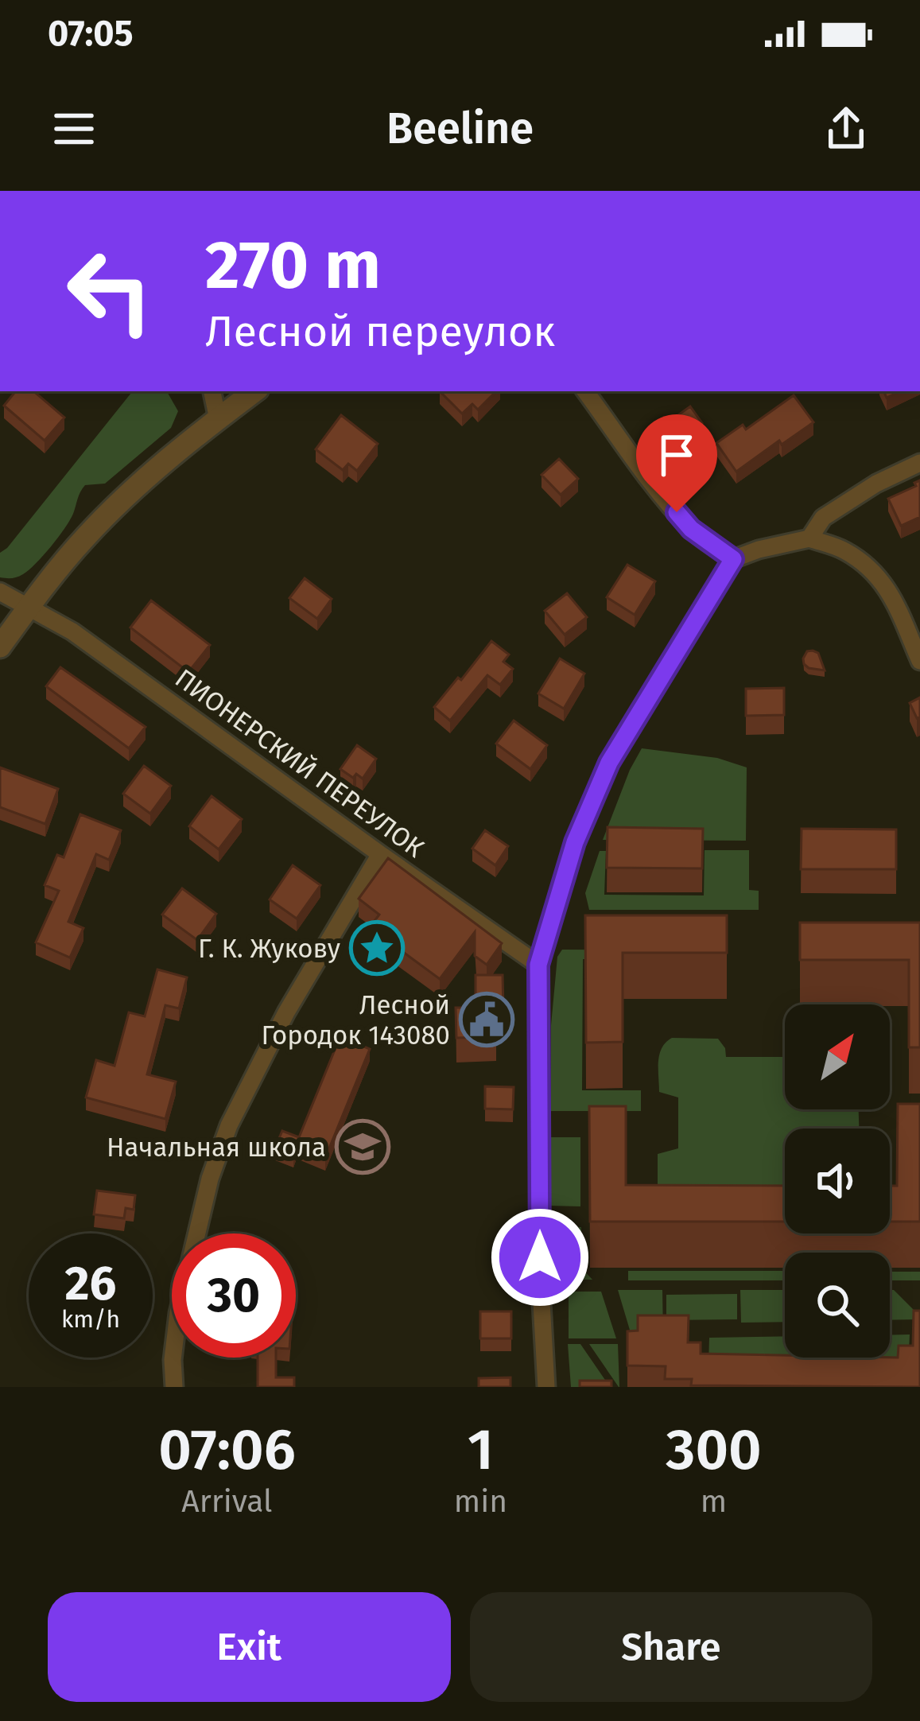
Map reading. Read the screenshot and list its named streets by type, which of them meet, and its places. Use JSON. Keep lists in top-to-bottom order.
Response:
{
  "streets": {
    "street": ["ПИОНЕРСКИЙ ПЕРЕУЛОК"]
  },
  "places": {
    "place": ["Г. К. Жукову"],
    "public building": ["Лесной Городок 143080"],
    "school or university": ["Начальная школа"]
  },
  "north": "top right",
  "page": {
    "status": "07:05",
    "header": "Beeline",
    "turn": ["270 m", "Лесной переулок"],
    "speed": "26 km/h",
    "limit": "30",
    "eta": [
      "07:06",
      "Arrival",
      "1",
      "min",
      "300",
      "m"
    ],
    "buttons": ["Exit", "Share"]
  }
}
